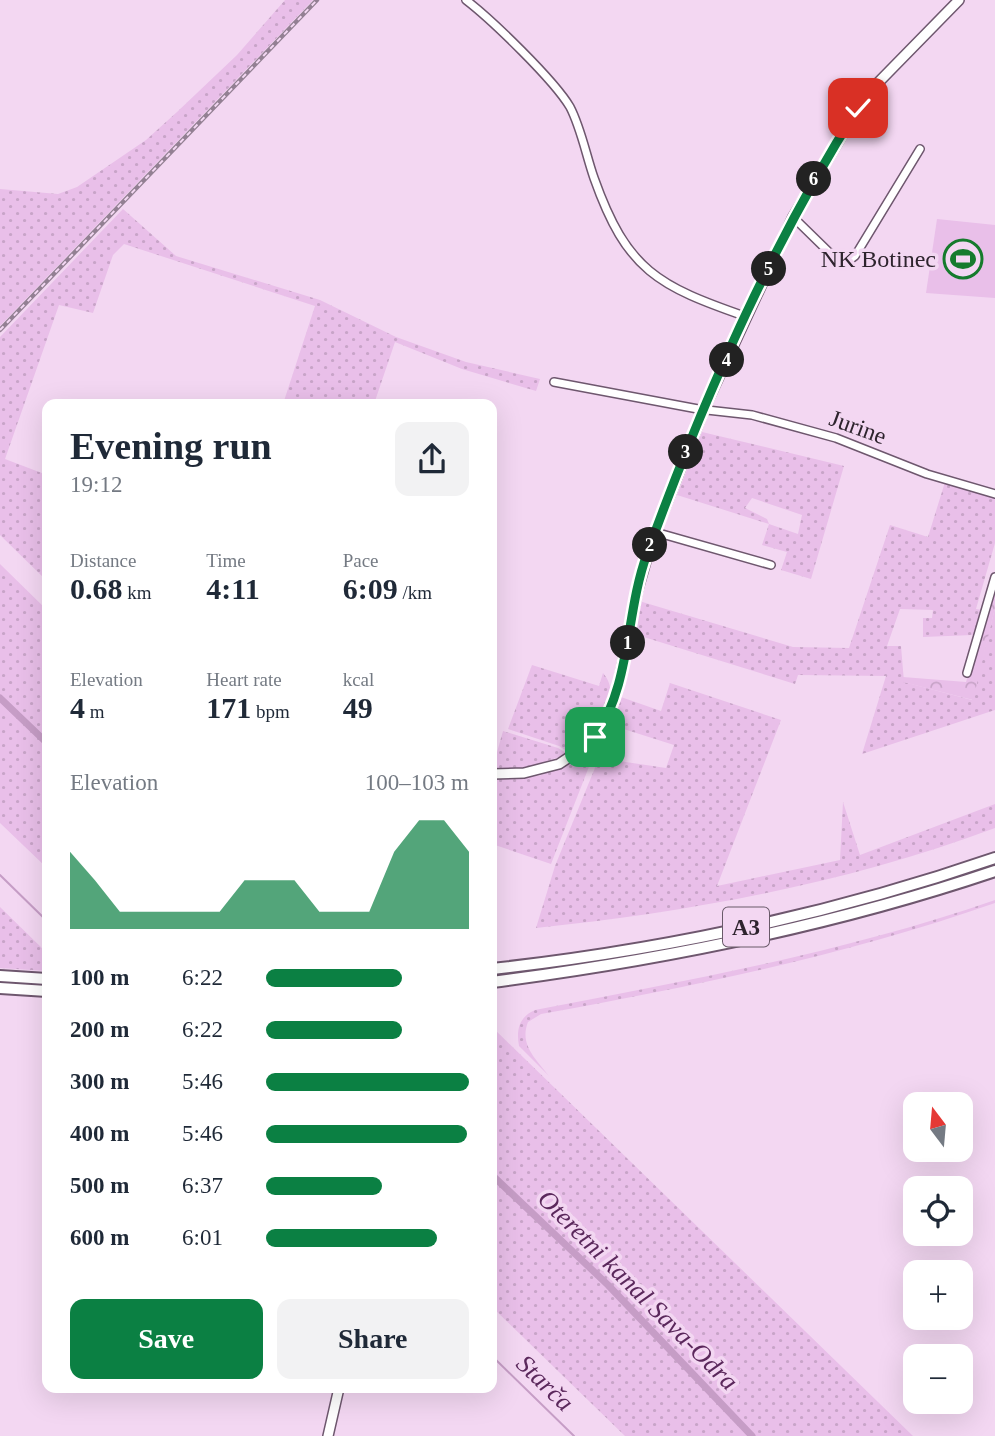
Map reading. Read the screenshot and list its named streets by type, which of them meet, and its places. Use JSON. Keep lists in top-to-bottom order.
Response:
{
  "streets": {
    "highway": ["A3"],
    "street": ["Jurine"]
  },
  "water": ["Oteretni kanal Sava-Odra", "Starča"],
  "places": {
    "sports": ["NK Botinec"]
  },
  "north": "top",
  "page": {
    "pins": [
      "6",
      "5",
      "4",
      "3",
      "2",
      "1"
    ],
    "heading": ["Evening run", "19:12"],
    "stats": [
      ["Distance", "0.68 km"],
      ["Time", "4:11"],
      ["Pace", "6:09 /km"],
      ["Elevation", "4 m"],
      ["Heart rate", "171 bpm"],
      ["kcal", "49"]
    ],
    "chart": ["Elevation", "100–103 m"],
    "list": [
      {
        "name": "100 m",
        "note": "6:22"
      },
      {
        "name": "200 m",
        "note": "6:22"
      },
      {
        "name": "300 m",
        "note": "5:46"
      },
      {
        "name": "400 m",
        "note": "5:46"
      },
      {
        "name": "500 m",
        "note": "6:37"
      },
      {
        "name": "600 m",
        "note": "6:01"
      }
    ],
    "map_buttons": ["+", "−"],
    "buttons": ["Save", "Share"]
  }
}
